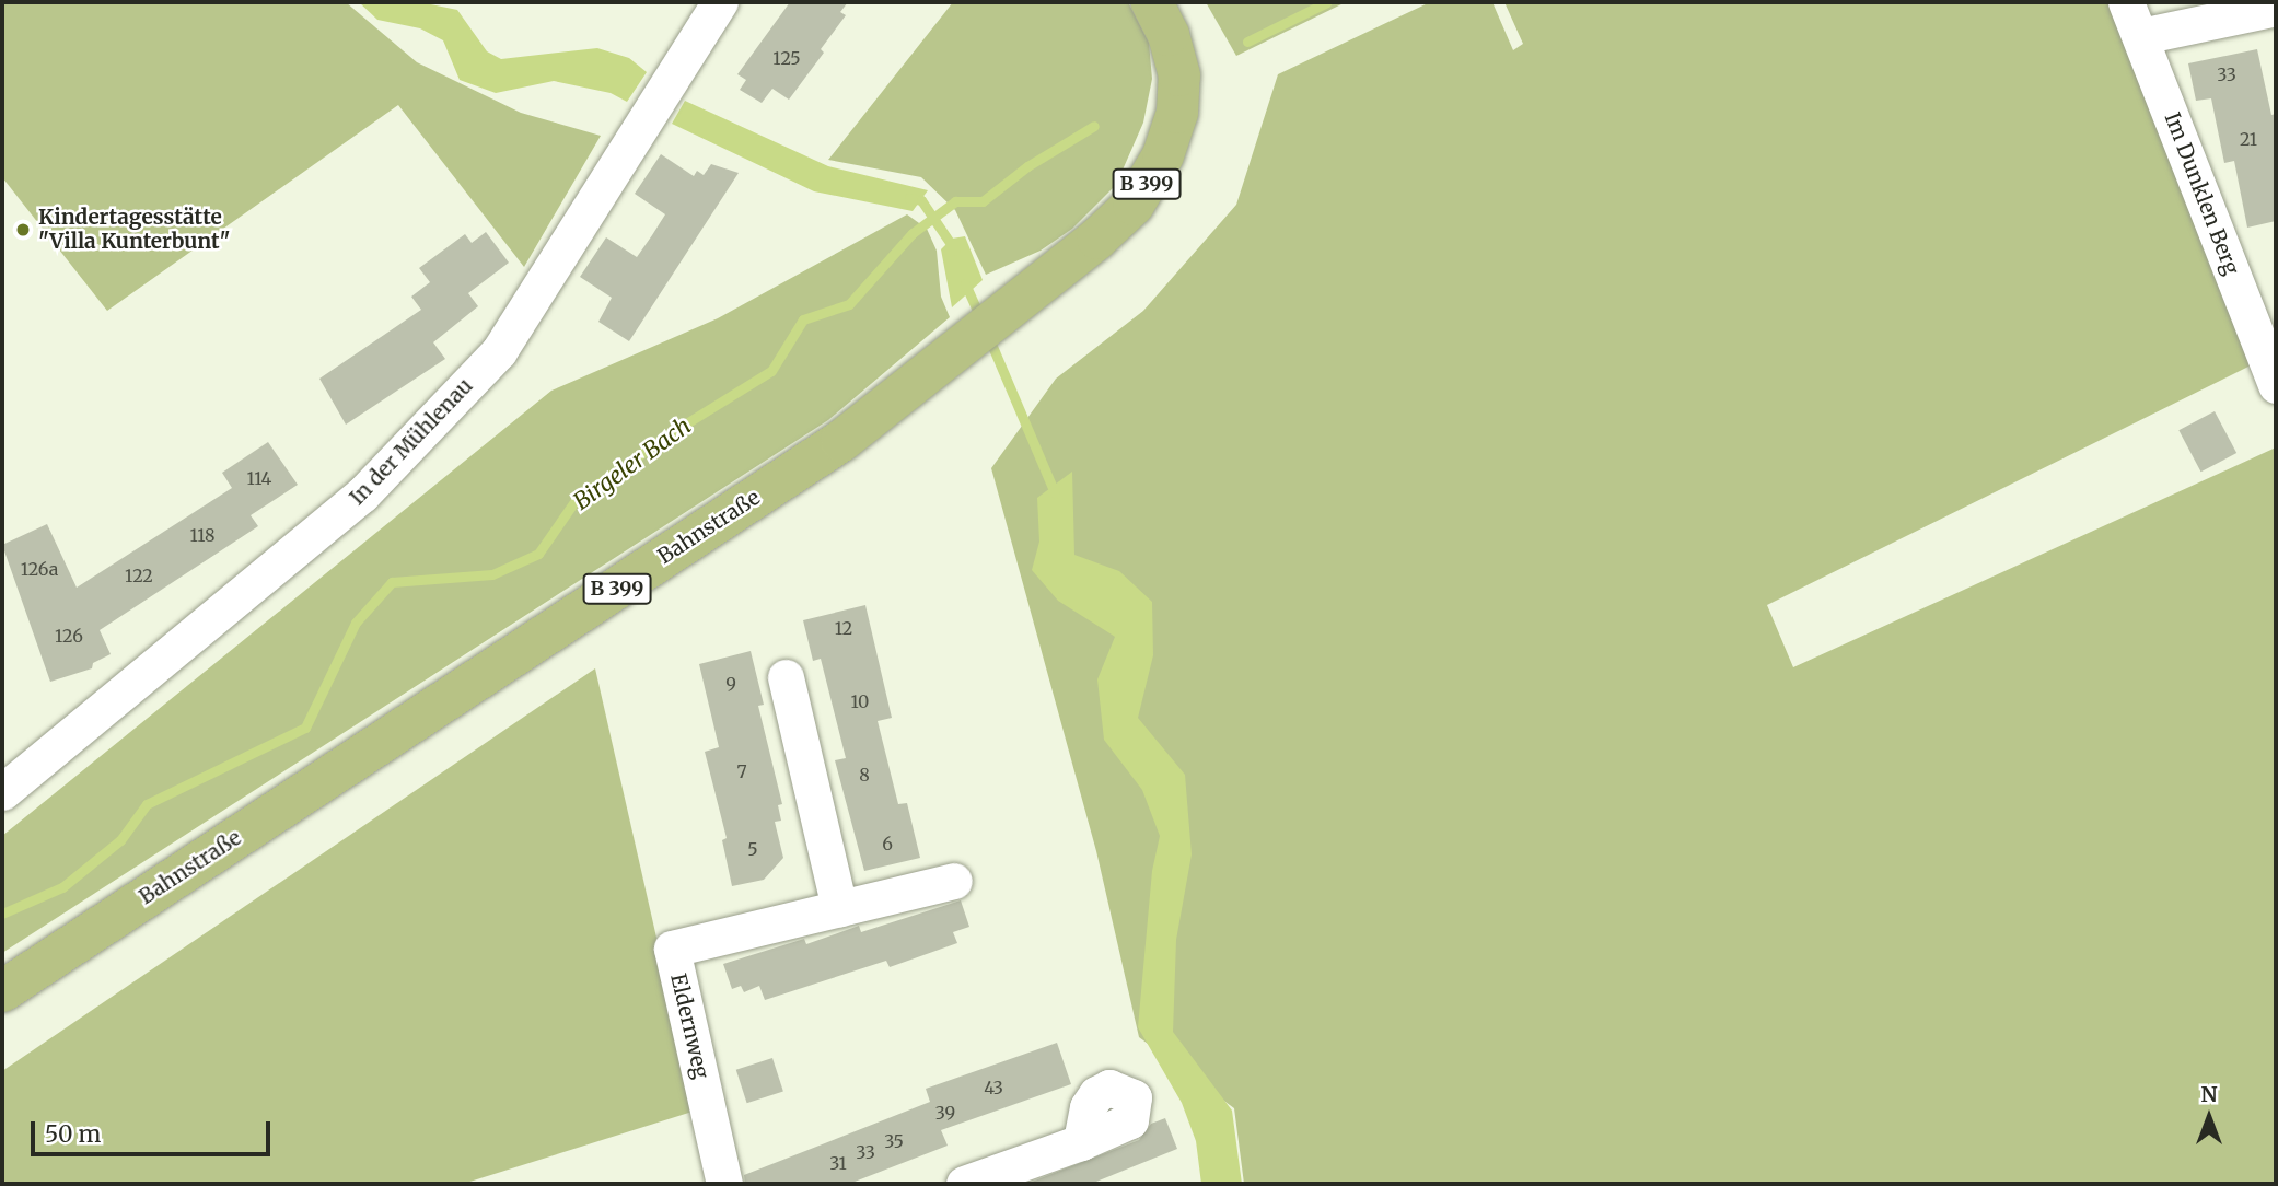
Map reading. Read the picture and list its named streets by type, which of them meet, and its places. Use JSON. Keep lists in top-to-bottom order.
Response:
{
  "streets": {
    "main road": ["B 399", "Bahnstraße"],
    "street": ["Im Dunklen Berg", "In der Mühlenau", "Eldernweg"]
  },
  "water": ["Birgeler Bach"],
  "places": ["Kindertagesstätte \"Villa Kunterbunt\""],
  "house_numbers": [
    "125",
    "33",
    "21",
    "114",
    "118",
    "126a",
    "122",
    "12",
    "126",
    "9",
    "10",
    "7",
    "8",
    "6",
    "5",
    "43",
    "39",
    "35",
    "33",
    "31"
  ],
  "scale_bar": "50 m",
  "north": "top"
}
